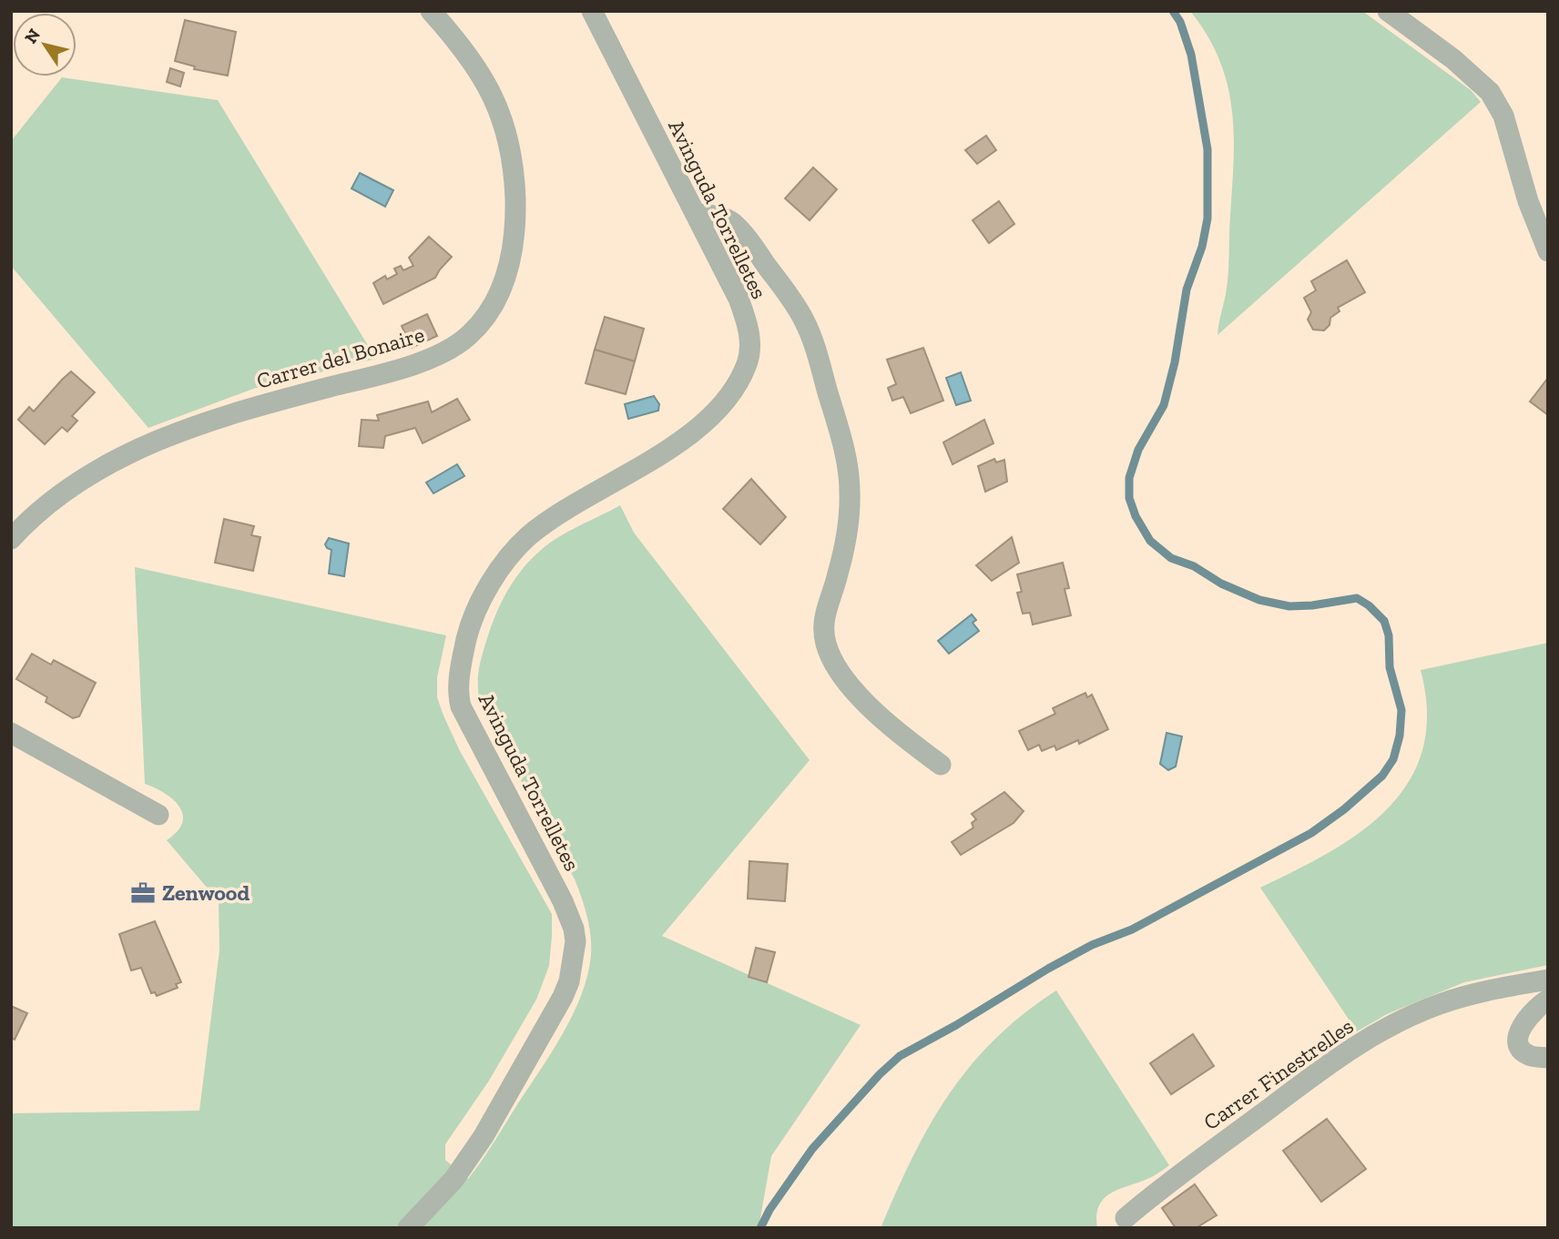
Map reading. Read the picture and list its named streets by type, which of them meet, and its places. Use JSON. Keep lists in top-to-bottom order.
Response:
{
  "streets": {
    "street": ["Avinguda Torrelletes", "Carrer del Bonaire", "Carrer Finestrelles"]
  },
  "places": {
    "office": ["Zenwood"]
  },
  "north": "top left"
}
